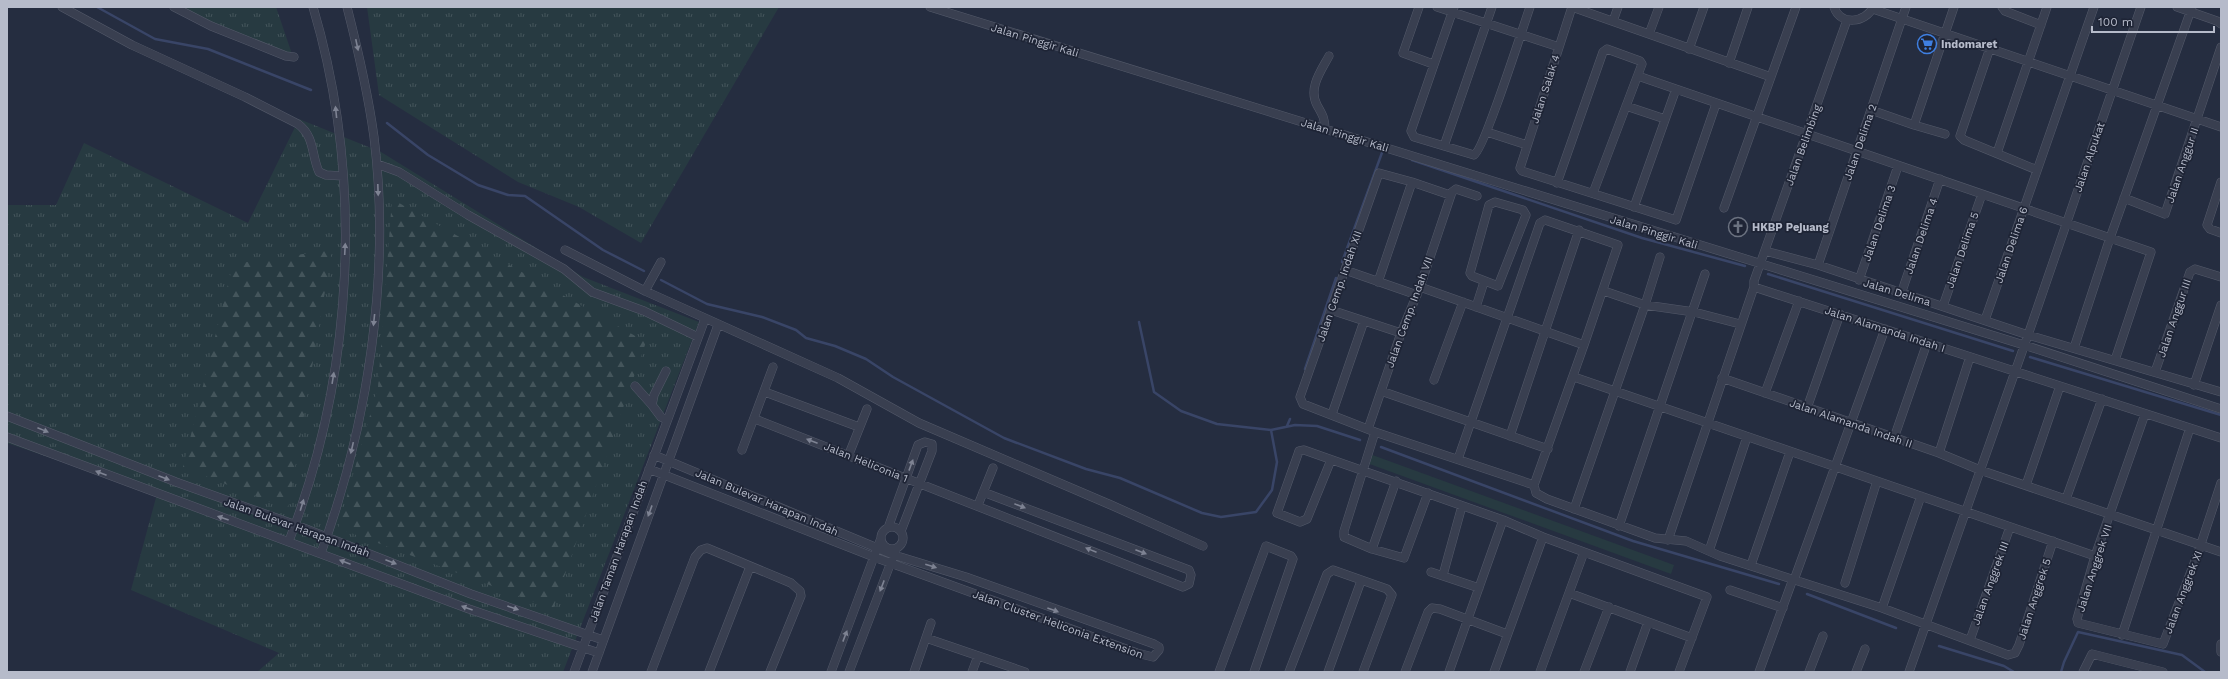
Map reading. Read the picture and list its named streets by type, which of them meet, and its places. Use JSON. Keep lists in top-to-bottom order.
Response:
{
  "streets": {
    "street": [
      "Jalan Pinggir Kali",
      "Jalan Salak 4",
      "Jalan Delima 2",
      "Jalan Belimbing",
      "Jalan Alpukat",
      "Jalan Anggur II",
      "Jalan Delima 3",
      "Jalan Delima 4",
      "Jalan Delima 6",
      "Jalan Delima 5",
      "Jalan Cemp. Indah XII",
      "Jalan Delima",
      "Jalan Cemp. Indah VII",
      "Jalan Anggur III",
      "Jalan Alamanda Indah I",
      "Jalan Alamanda Indah II",
      "Jalan Heliconia 1",
      "Jalan Bulevar Harapan Indah",
      "Jalan Taman Harapan Indah",
      "Jalan Anggrek VII",
      "Jalan Anggrek III",
      "Jalan Anggrek XI",
      "Jalan Anggrek 5",
      "Jalan Cluster Heliconia Extension"
    ]
  },
  "crossings": [
    ["Jalan Pinggir Kali", "Jalan Belimbing"],
    ["Jalan Pinggir Kali", "Jalan Alpukat"],
    ["Jalan Delima 2", "Jalan Delima"],
    ["Jalan Belimbing", "Jalan Delima"],
    ["Jalan Belimbing", "Jalan Alamanda Indah I"],
    ["Jalan Belimbing", "Jalan Alamanda Indah II"],
    ["Jalan Alpukat", "Jalan Delima"],
    ["Jalan Alpukat", "Jalan Alamanda Indah I"],
    ["Jalan Alpukat", "Jalan Alamanda Indah II"],
    ["Jalan Delima 3", "Jalan Delima"],
    ["Jalan Delima 4", "Jalan Delima"],
    ["Jalan Delima 6", "Jalan Delima"],
    ["Jalan Delima 5", "Jalan Delima"],
    ["Jalan Cemp. Indah XII", "Jalan Cemp. Indah VII"],
    ["Jalan Delima", "Jalan Anggur III"],
    ["Jalan Alamanda Indah I", "Jalan Anggrek VII"],
    ["Jalan Alamanda Indah II", "Jalan Anggrek VII"],
    ["Jalan Alamanda Indah II", "Jalan Anggrek XI"],
    ["Jalan Bulevar Harapan Indah", "Jalan Taman Harapan Indah"],
    ["Jalan Bulevar Harapan Indah", "Jalan Cluster Heliconia Extension"],
    ["Jalan Anggrek VII", "Jalan Anggrek XI"],
    ["Jalan Anggrek III", "Jalan Anggrek 5"]
  ],
  "places": {
    "supermarket": ["Indomaret"],
    "church": ["HKBP Pejuang"]
  },
  "scale_bar": "100 m"
}
